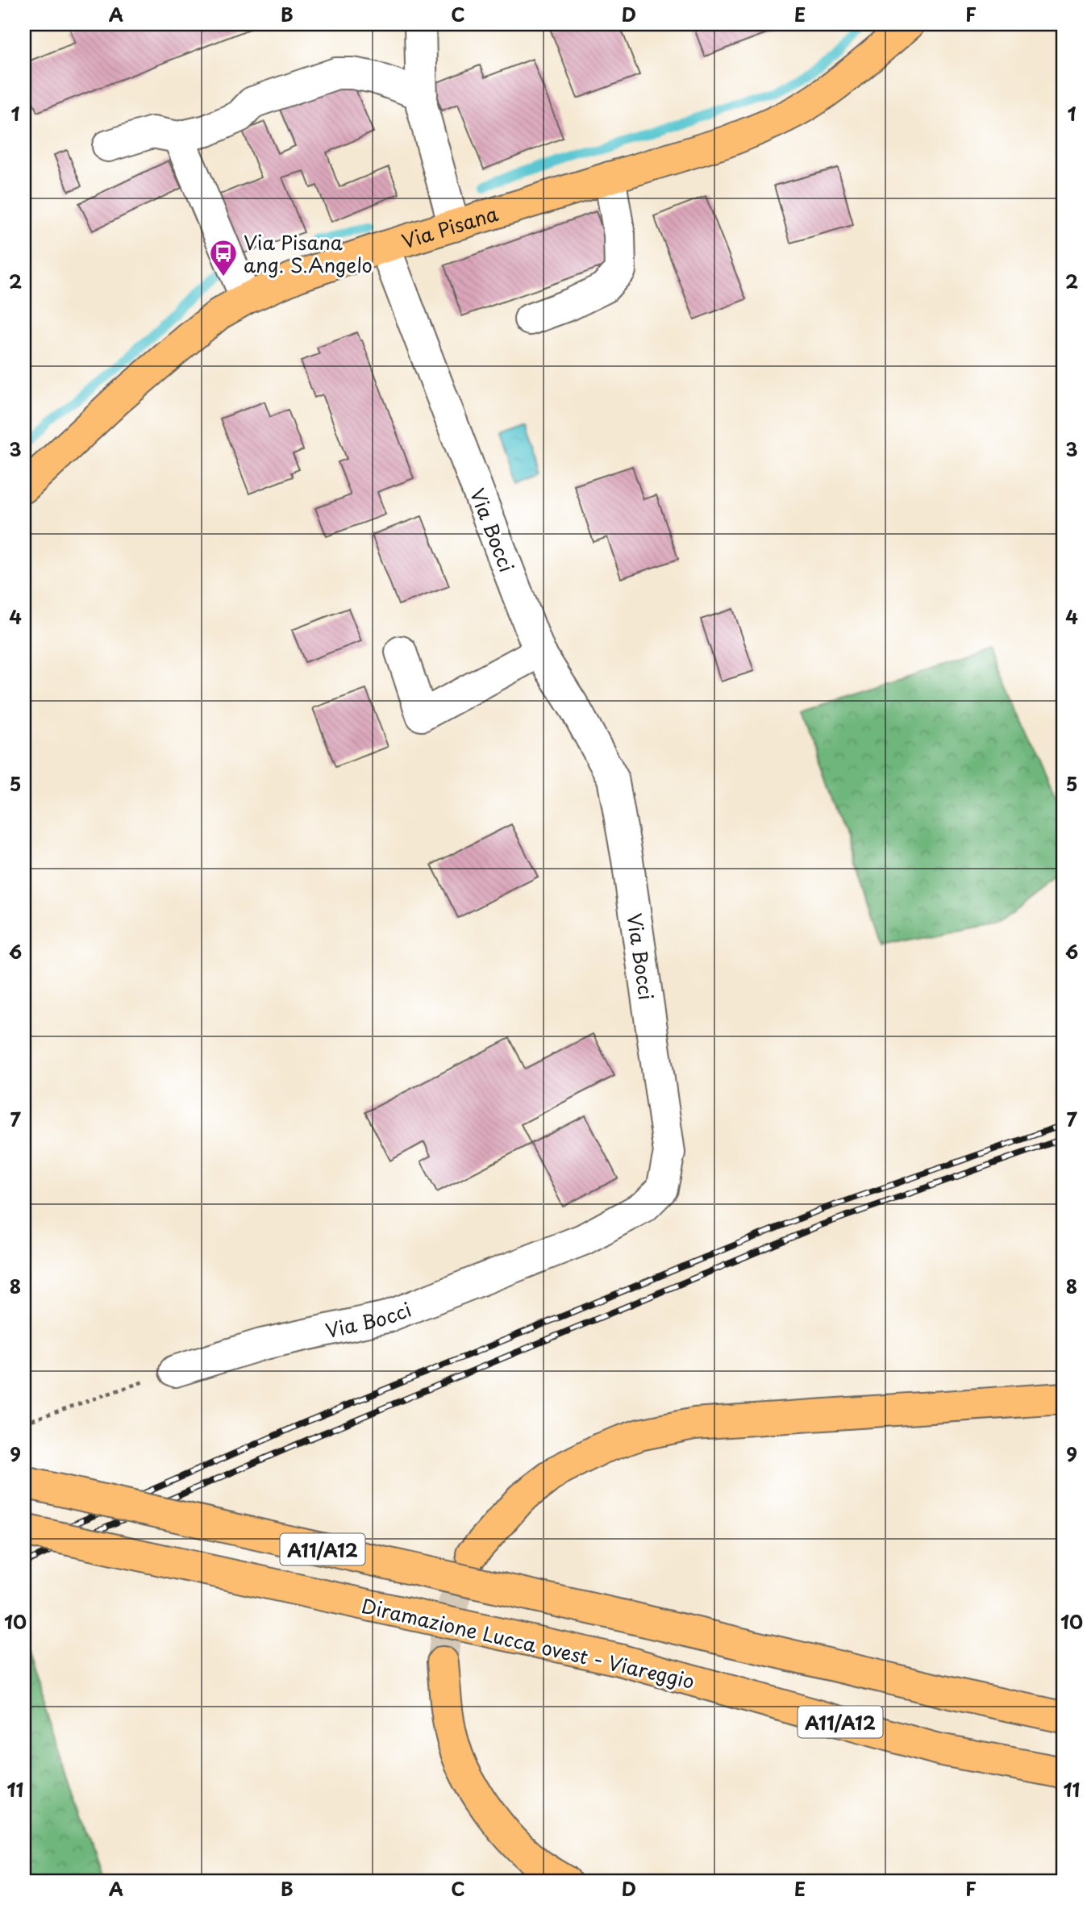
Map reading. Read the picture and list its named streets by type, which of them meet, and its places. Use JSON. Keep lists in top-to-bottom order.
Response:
{
  "streets": {
    "main road": ["Via Pisana", "A11/A12", "Diramazione Lucca ovest - Viareggio"],
    "street": ["Via Bocci"]
  },
  "crossings": [
    ["Via Pisana", "Via Bocci"]
  ],
  "places": {
    "bus stop": ["Via Pisana ang. S.Angelo"]
  },
  "grid": {
    "columns": [
      "A",
      "B",
      "C",
      "D",
      "E",
      "F"
    ],
    "rows": [
      "1",
      "2",
      "3",
      "4",
      "5",
      "6",
      "7",
      "8",
      "9",
      "10",
      "11"
    ]
  }
}
